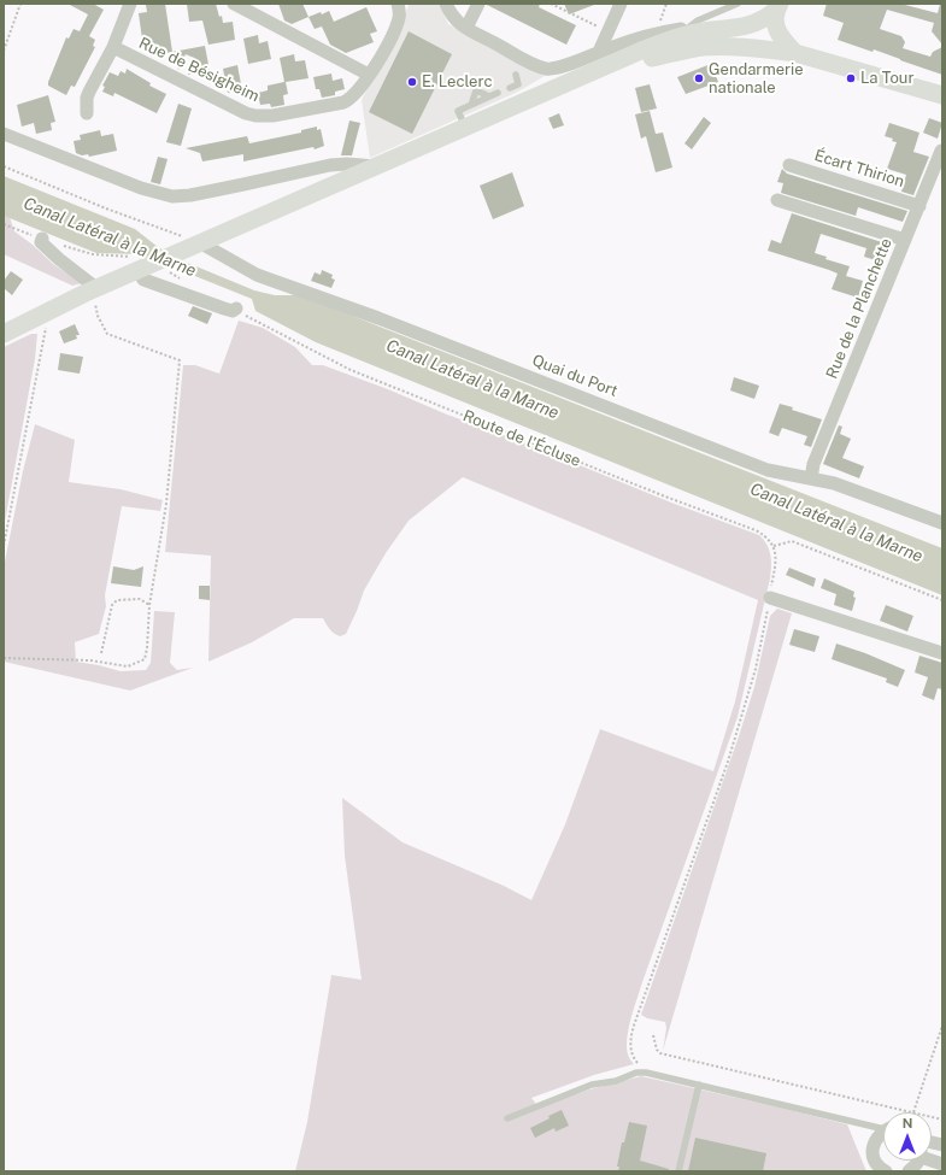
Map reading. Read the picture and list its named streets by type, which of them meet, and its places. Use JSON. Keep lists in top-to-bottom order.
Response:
{
  "streets": {
    "street": [
      "Rue de Bésigheim",
      "Écart Thirion",
      "Rue de la Planchette",
      "Quai du Port"
    ],
    "path": ["Route de l'Écluse"]
  },
  "crossings": [
    ["Écart Thirion", "Rue de la Planchette"],
    ["Rue de la Planchette", "Quai du Port"]
  ],
  "water": ["Canal Latéral à la Marne"],
  "places": ["Gendarmerie nationale", "La Tour", "E. Leclerc"],
  "north": "top"
}
